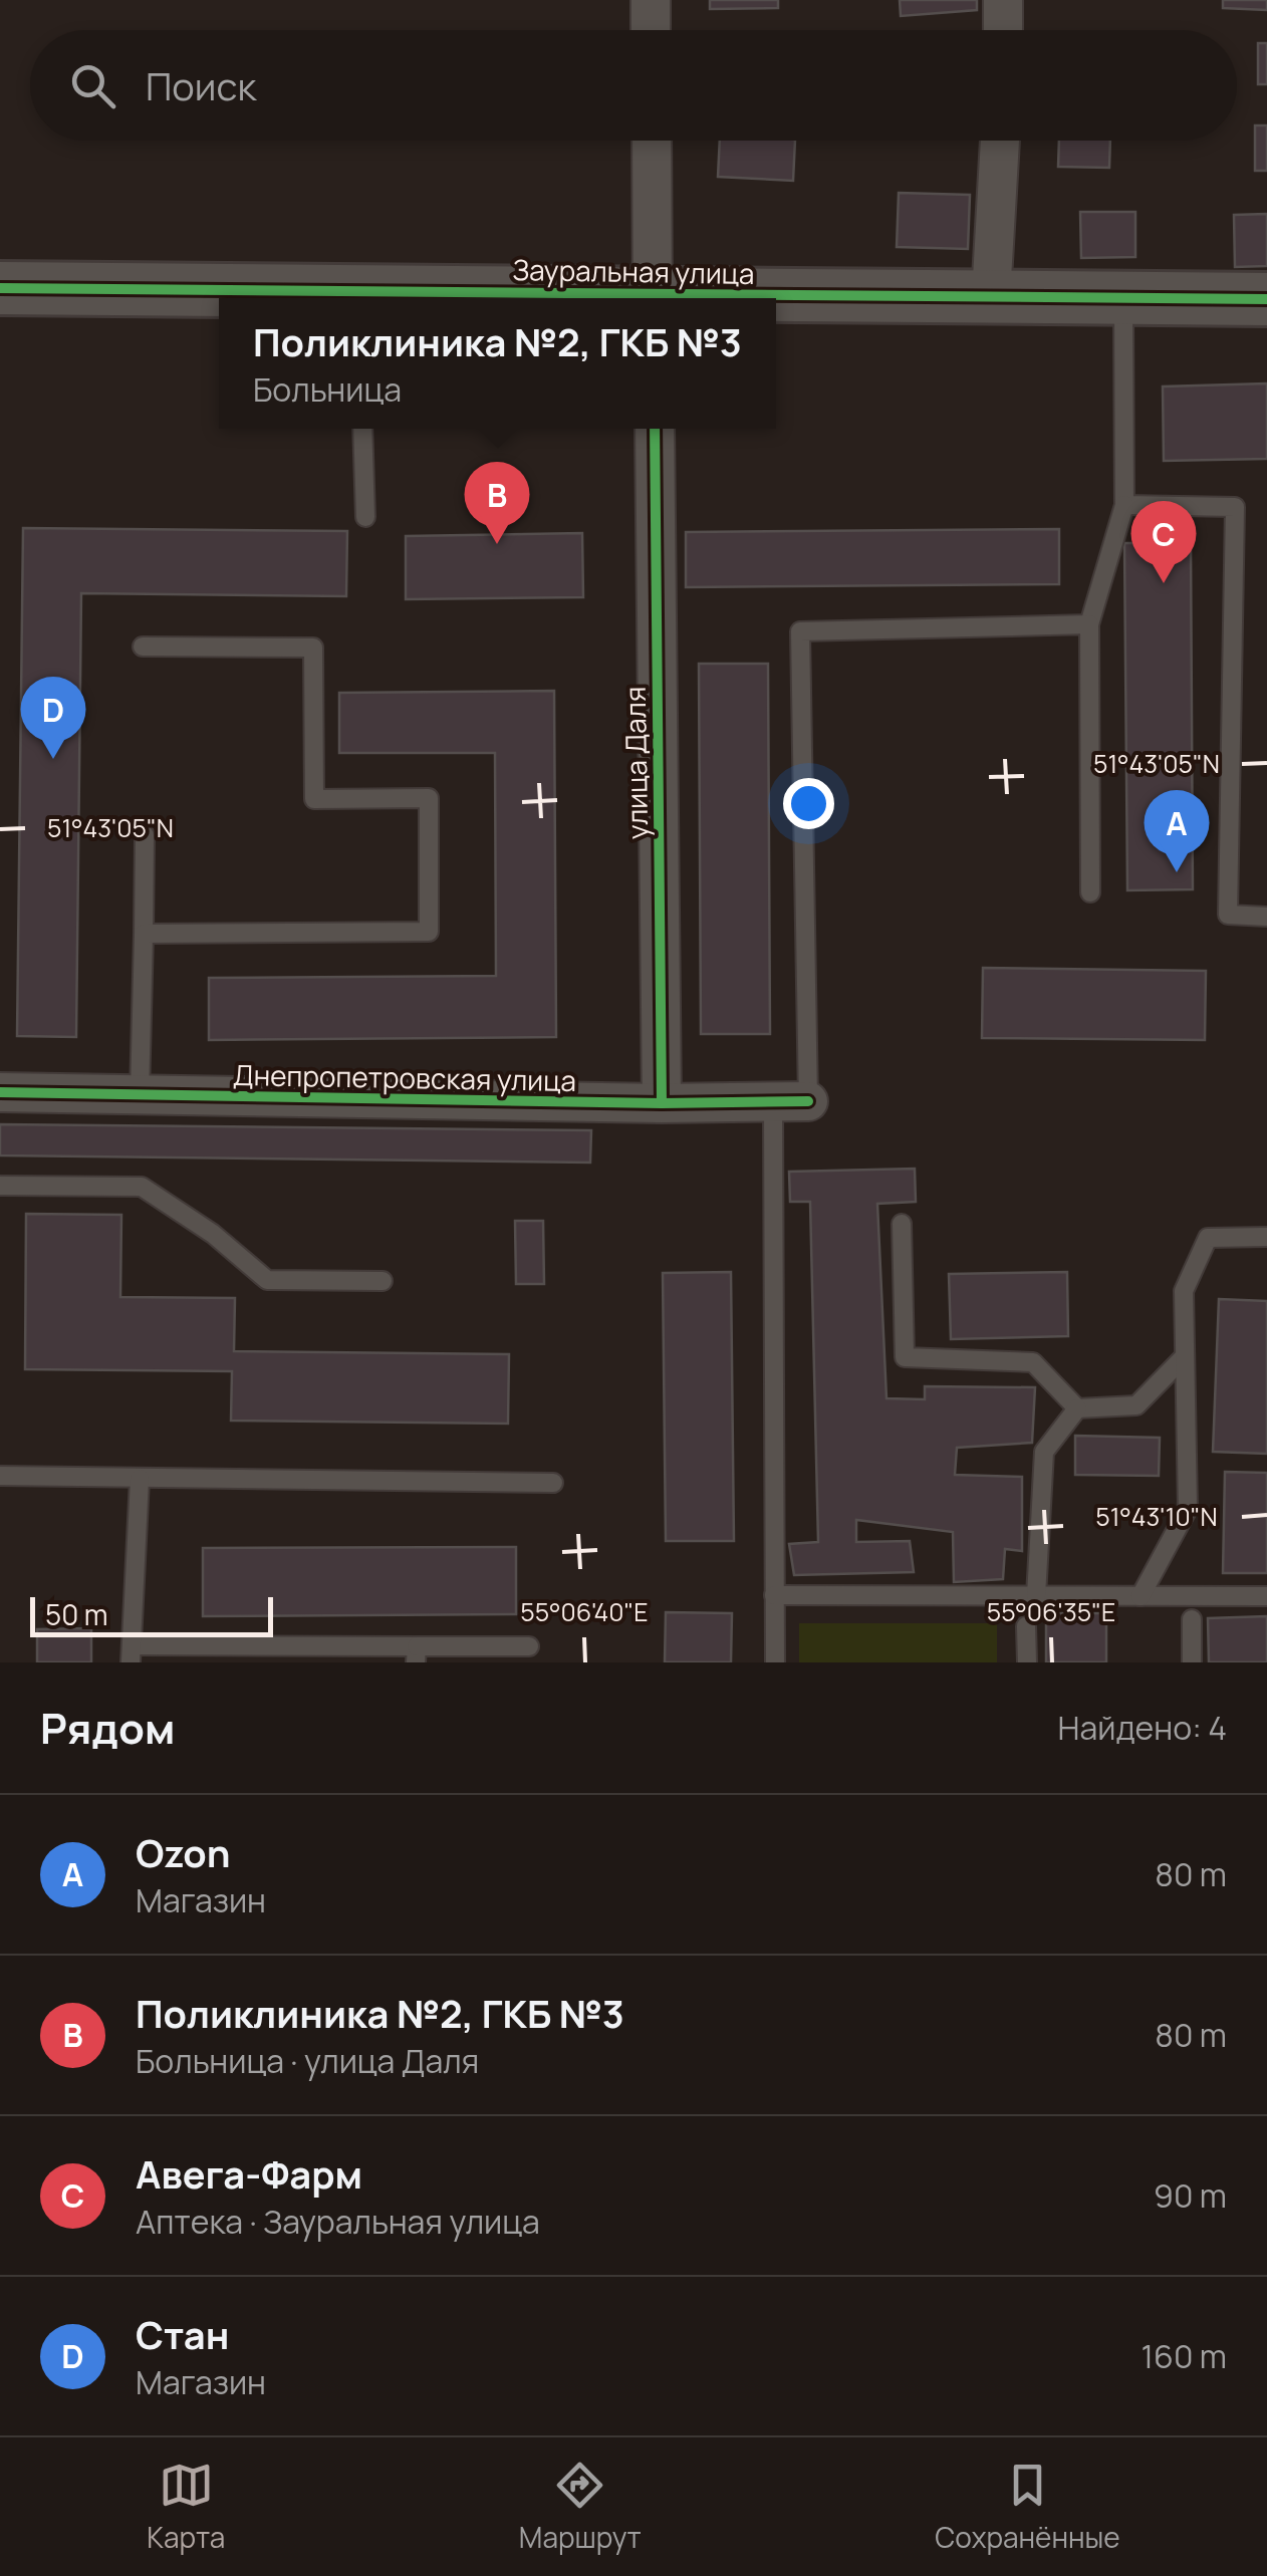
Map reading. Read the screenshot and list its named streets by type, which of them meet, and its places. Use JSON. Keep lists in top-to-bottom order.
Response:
{
  "streets": {
    "street": ["Зауральная улица", "улица Даля", "Днепропетровская улица"]
  },
  "crossings": [
    ["улица Даля", "Днепропетровская улица"]
  ],
  "scale_bar": "50 m",
  "page": {
    "search": "Поиск",
    "popup": ["Поликлиника №2, ГКБ №3", "Больница"],
    "pins": [
      "B",
      "C",
      "D",
      "A"
    ],
    "scale": "50 m",
    "heading": ["Рядом", "Найдено: 4"],
    "list": [
      {
        "mark": "A",
        "name": "Ozon",
        "note": "Магазин",
        "value": "80 m"
      },
      {
        "mark": "B",
        "name": "Поликлиника №2, ГКБ №3",
        "note": "Больница · улица Даля",
        "value": "80 m"
      },
      {
        "mark": "C",
        "name": "Авега-Фарм",
        "note": "Аптека · Зауральная улица",
        "value": "90 m"
      },
      {
        "mark": "D",
        "name": "Стан",
        "note": "Магазин",
        "value": "160 m"
      }
    ],
    "nav": ["Карта", "Маршрут", "Сохранённые"]
  },
  "coordinates": [
    "51°43'05\"N",
    "51°43'10\"N",
    "55°06'40\"E",
    "55°06'35\"E"
  ]
}
